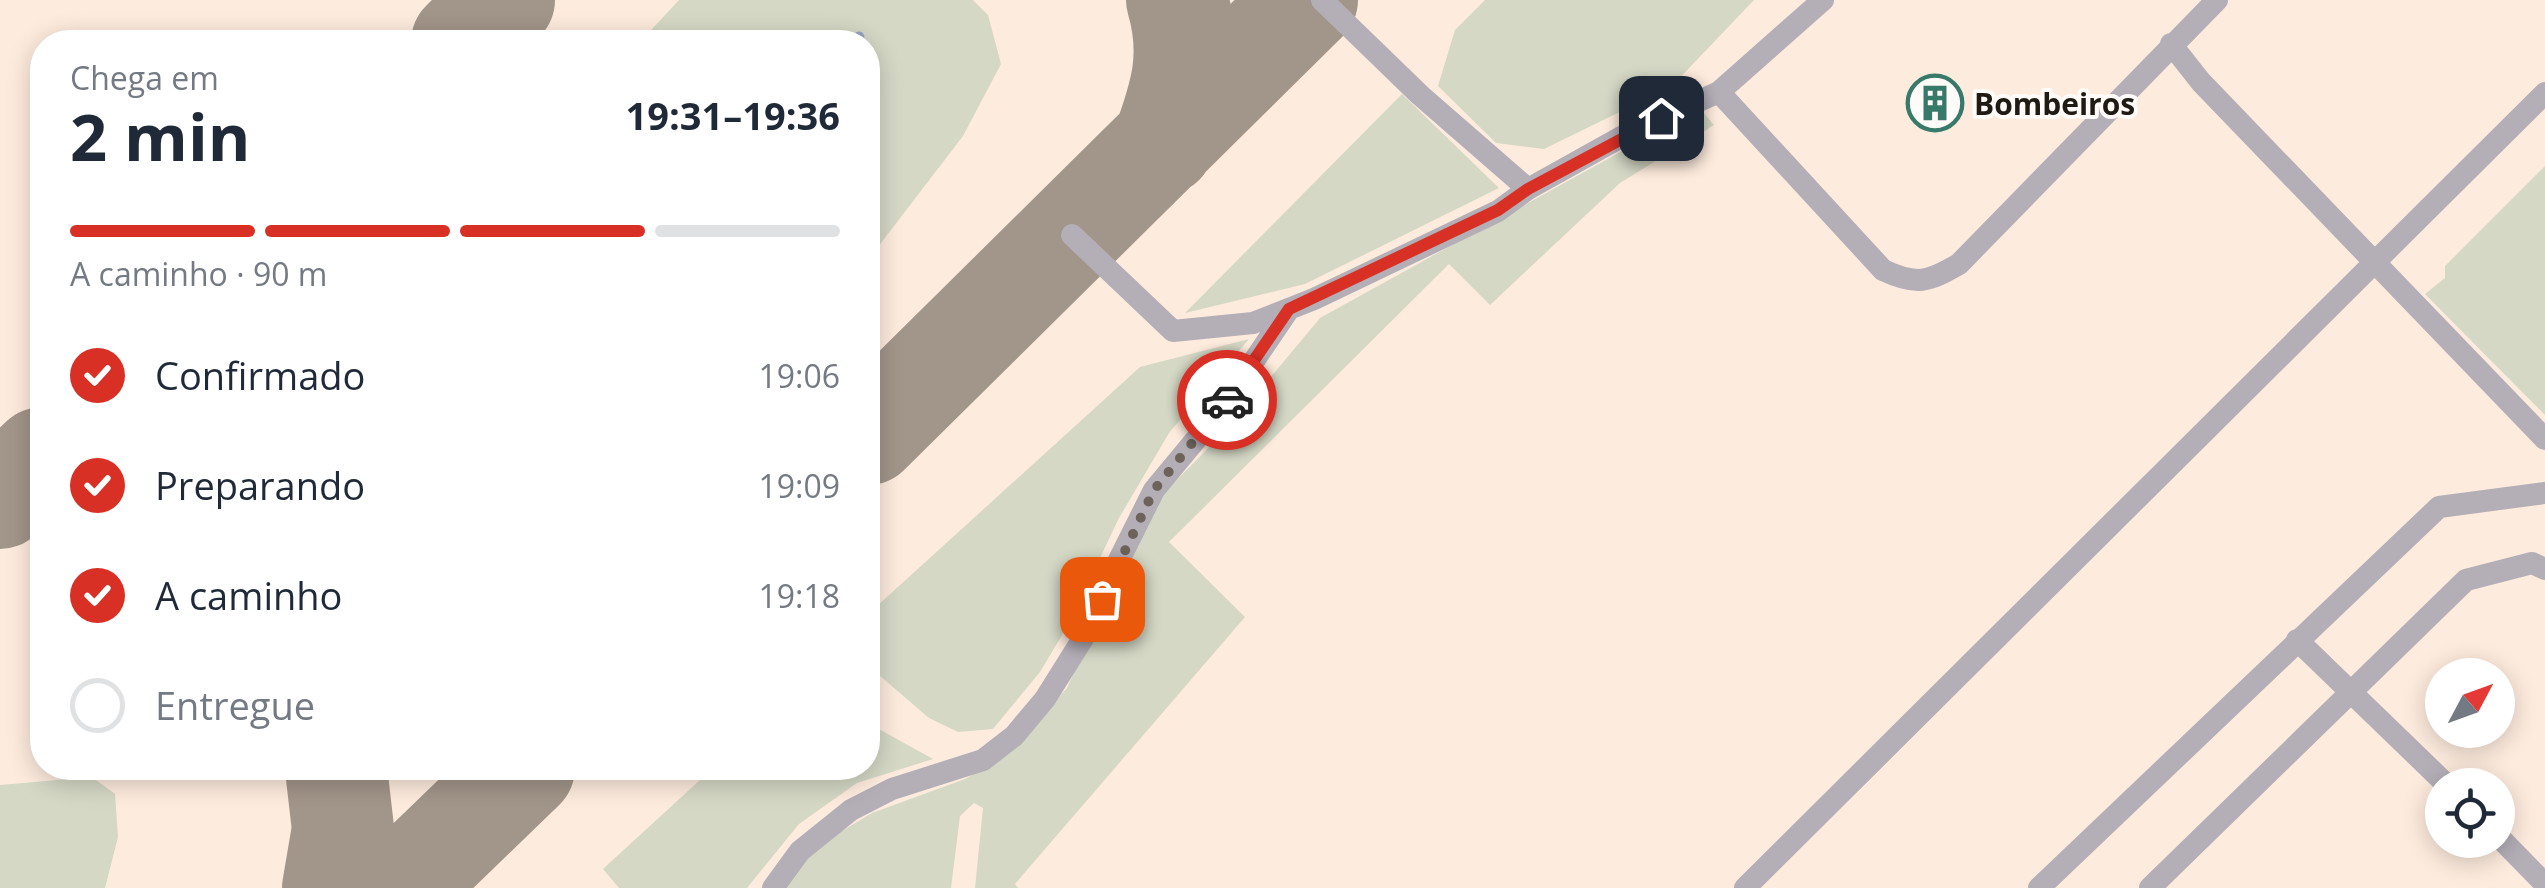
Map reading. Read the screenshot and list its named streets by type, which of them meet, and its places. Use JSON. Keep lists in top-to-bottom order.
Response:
{
  "places": {
    "building": ["Bombeiros"]
  },
  "north": "top right",
  "page": {
    "heading": ["2 min", "Chega em", "19:31–19:36"],
    "bar": "A caminho · 90 m",
    "list": [
      ["Confirmado", "19:06"],
      ["Preparando", "19:09"],
      ["A caminho", "19:18"],
      "Entregue"
    ]
  }
}
